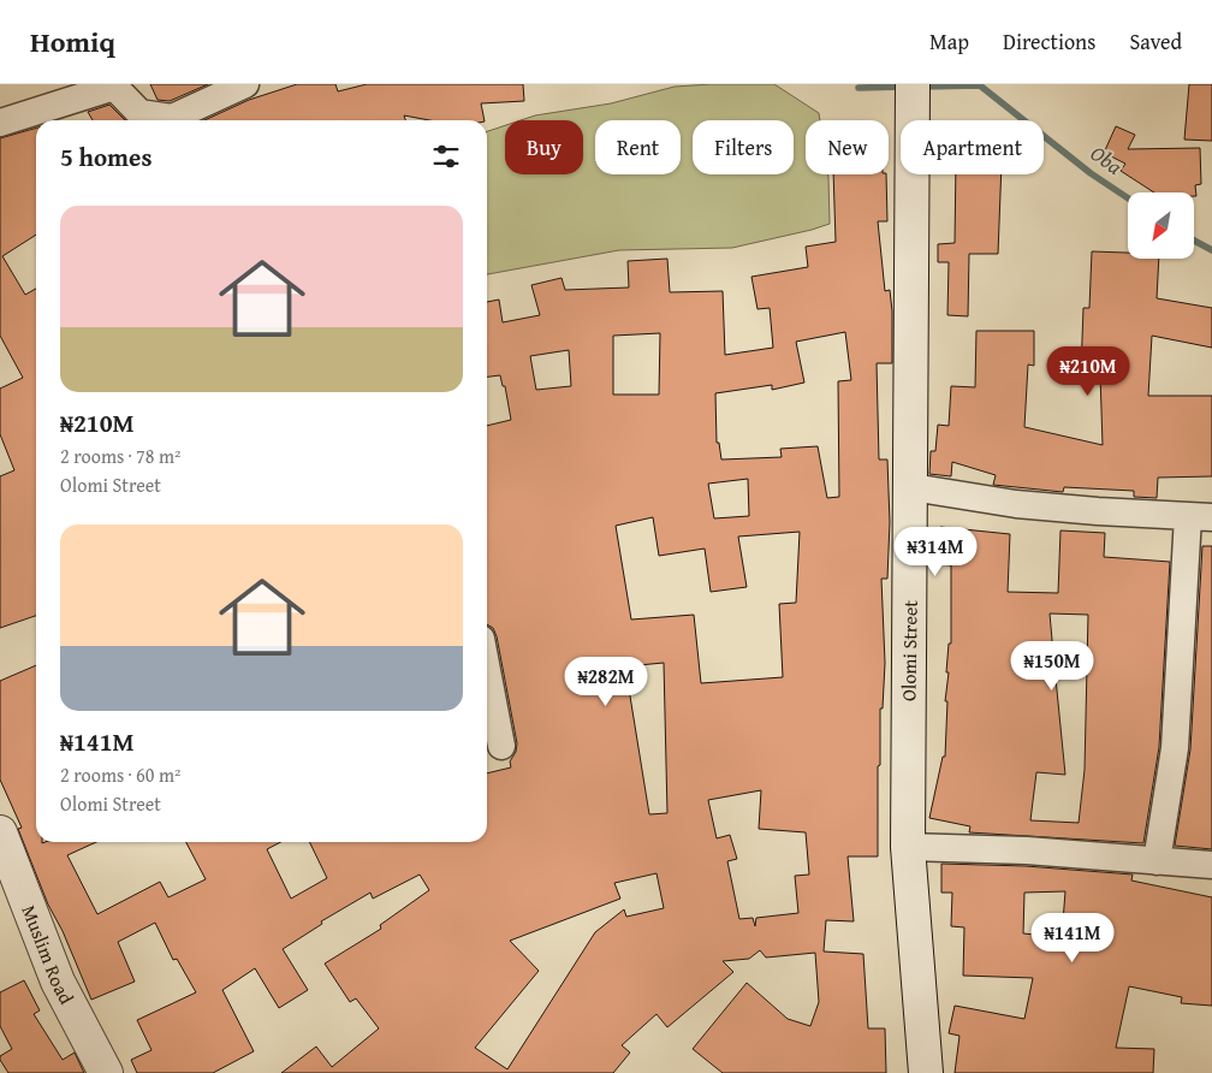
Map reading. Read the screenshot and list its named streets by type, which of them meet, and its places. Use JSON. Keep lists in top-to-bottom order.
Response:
{
  "streets": {
    "main road": ["Olomi Street", "Muslim Road"]
  },
  "water": ["Oba"],
  "north": "bottom left",
  "page": {
    "header": "Homiq",
    "nav": ["Map", "Directions", "Saved"],
    "chip": [
      "Buy",
      "Rent",
      "Filters",
      "New",
      "Apartment"
    ],
    "heading": "5 homes",
    "list": [
      {
        "name": "₦210M",
        "note": "2 rooms · 78 m² · Olomi Street"
      },
      {
        "name": "₦141M",
        "note": "2 rooms · 60 m² · Olomi Street"
      }
    ],
    "price": [
      "₦210M",
      "₦314M",
      "₦150M",
      "₦282M",
      "₦141M"
    ]
  }
}
